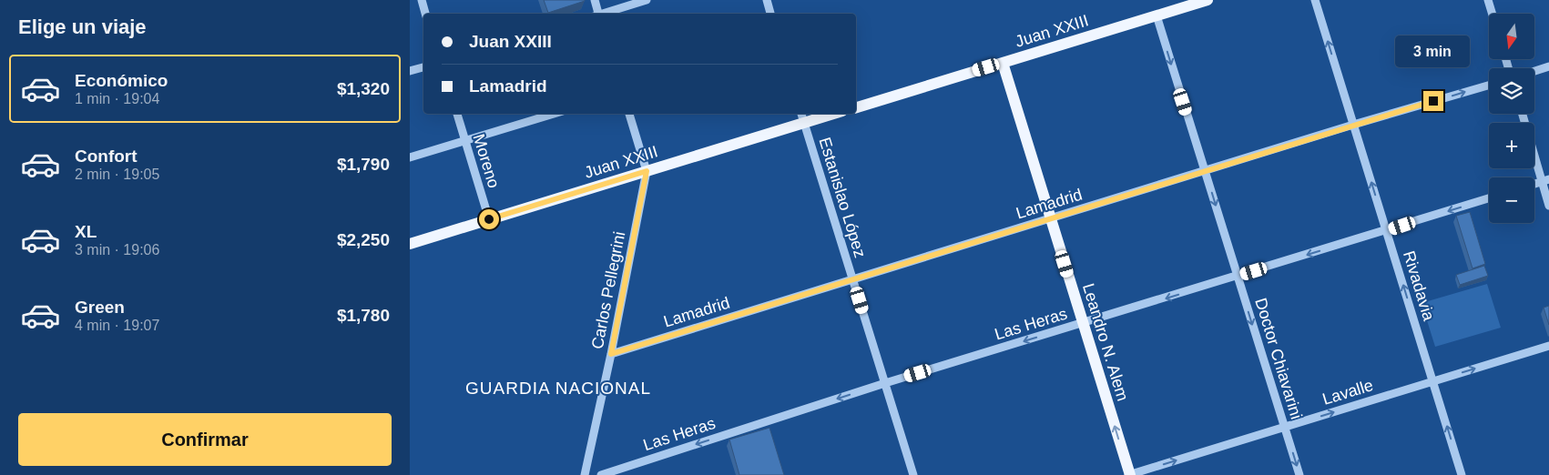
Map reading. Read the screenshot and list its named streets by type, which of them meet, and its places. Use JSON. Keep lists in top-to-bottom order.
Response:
{
  "streets": {
    "main road": ["Juan XXIII", "Leandro N. Alem"],
    "street": [
      "Moreno",
      "Estanislao López",
      "Lamadrid",
      "Rivadavia",
      "Carlos Pellegrini",
      "Las Heras",
      "Doctor Chiavarini",
      "Lavalle"
    ]
  },
  "crossings": [
    ["Juan XXIII", "Moreno"],
    ["Juan XXIII", "Estanislao López"],
    ["Juan XXIII", "Carlos Pellegrini"],
    ["Juan XXIII", "Leandro N. Alem"],
    ["Juan XXIII", "Doctor Chiavarini"],
    ["Estanislao López", "Lamadrid"],
    ["Estanislao López", "Las Heras"],
    ["Lamadrid", "Rivadavia"],
    ["Lamadrid", "Carlos Pellegrini"],
    ["Lamadrid", "Leandro N. Alem"],
    ["Lamadrid", "Doctor Chiavarini"],
    ["Rivadavia", "Las Heras"],
    ["Rivadavia", "Lavalle"],
    ["Las Heras", "Leandro N. Alem"],
    ["Las Heras", "Doctor Chiavarini"],
    ["Leandro N. Alem", "Lavalle"],
    ["Doctor Chiavarini", "Lavalle"]
  ],
  "one_way": [
    "Rivadavia",
    "Las Heras",
    "Leandro N. Alem",
    "Doctor Chiavarini",
    "Lavalle"
  ],
  "districts": ["GUARDIA NACIONAL"],
  "north": "bottom",
  "page": {
    "heading": "Elige un viaje",
    "map_buttons": ["+", "−"],
    "banner": ["Juan XXIII", "Lamadrid"],
    "bubble": "3 min",
    "list": [
      {
        "name": "Económico",
        "note": "1 min · 19:04",
        "value": "$1,320"
      },
      {
        "name": "Confort",
        "note": "2 min · 19:05",
        "value": "$1,790"
      },
      {
        "name": "XL",
        "note": "3 min · 19:06",
        "value": "$2,250"
      },
      {
        "name": "Green",
        "note": "4 min · 19:07",
        "value": "$1,780"
      }
    ],
    "buttons": "Confirmar"
  }
}
